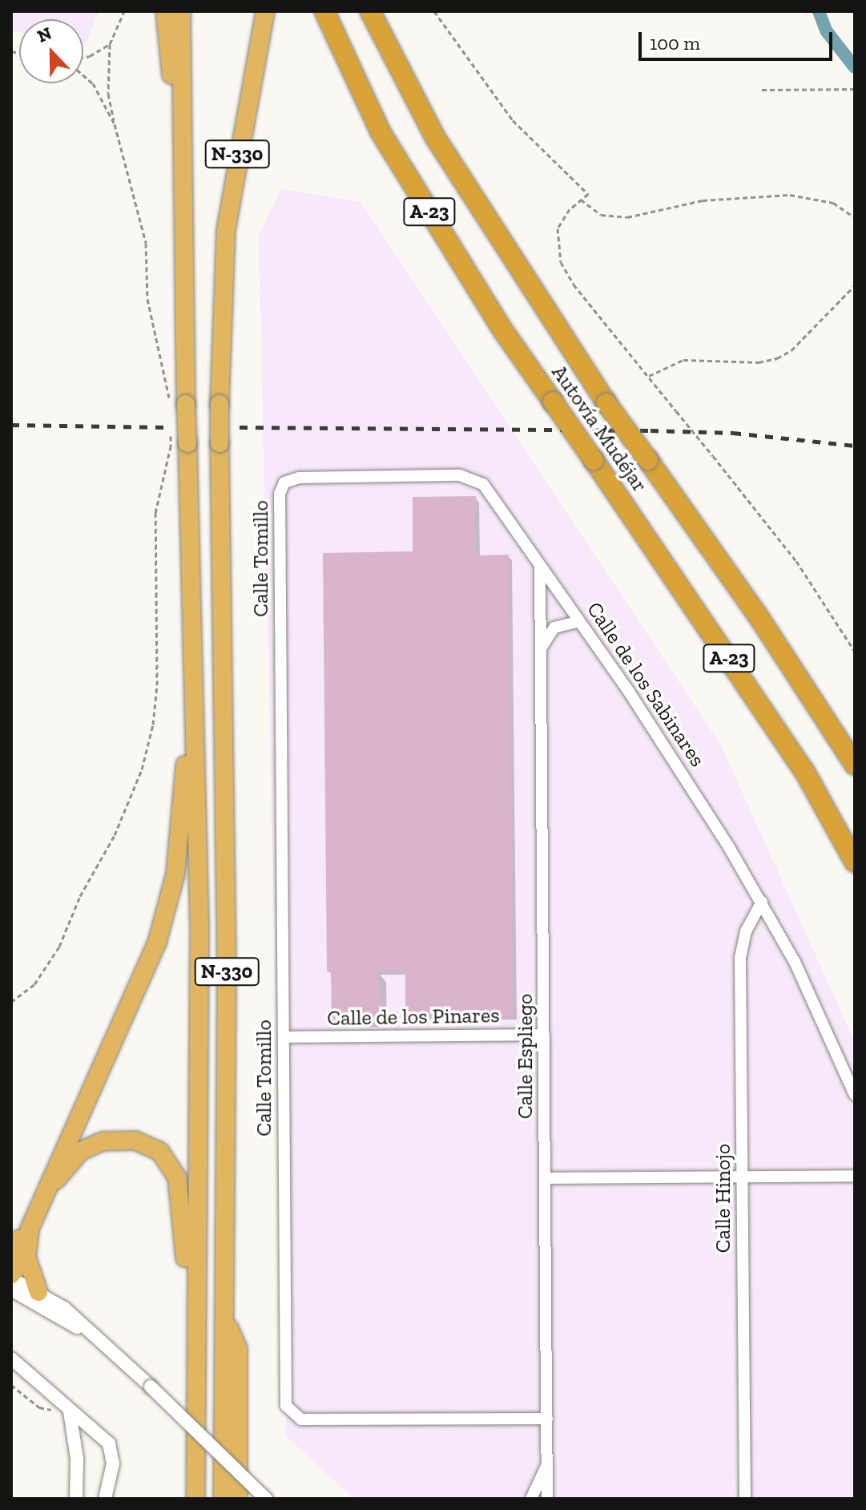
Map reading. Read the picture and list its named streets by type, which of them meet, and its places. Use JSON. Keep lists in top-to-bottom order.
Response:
{
  "streets": {
    "highway": ["N-330", "A-23", "Autovía Mudéjar"],
    "street": [
      "Calle Tomillo",
      "Calle de los Sabinares",
      "Calle de los Pinares",
      "Calle Espliego",
      "Calle Hinojo"
    ]
  },
  "crossings": [
    ["Calle Tomillo", "Calle de los Sabinares"],
    ["Calle Tomillo", "Calle de los Pinares"],
    ["Calle Tomillo", "Calle Espliego"],
    ["Calle de los Sabinares", "Calle Espliego"],
    ["Calle de los Sabinares", "Calle Hinojo"],
    ["Calle de los Pinares", "Calle Espliego"]
  ],
  "scale_bar": "100 m",
  "north": "top"
}
